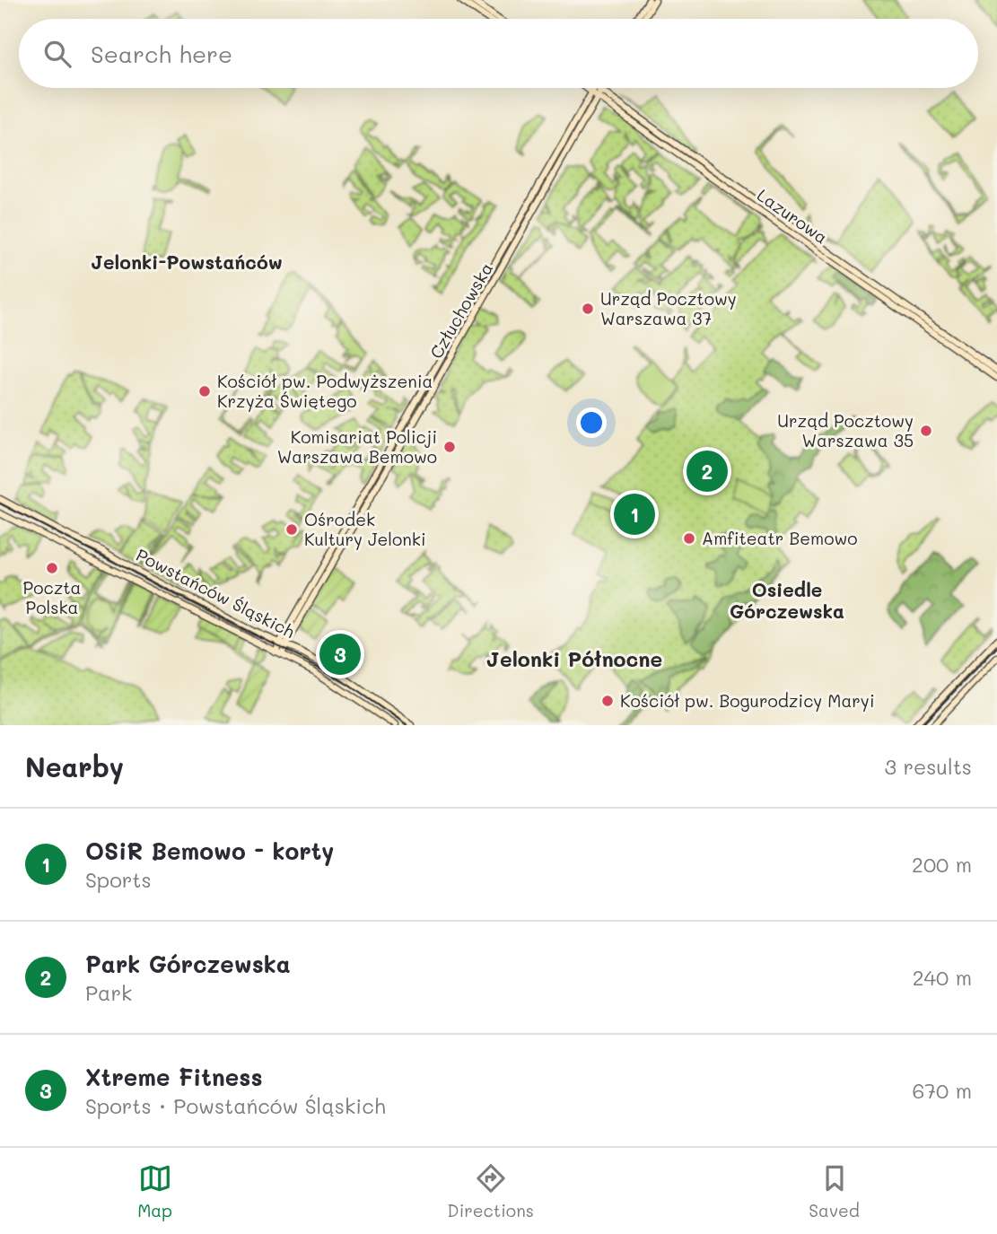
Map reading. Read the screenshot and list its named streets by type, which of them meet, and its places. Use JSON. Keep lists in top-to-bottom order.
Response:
{
  "streets": {
    "main road": ["Lazurowa", "Człuchowska", "Powstańców Śląskich"]
  },
  "crossings": [
    ["Lazurowa", "Człuchowska"],
    ["Człuchowska", "Powstańców Śląskich"]
  ],
  "districts": ["Jelonki-Powstańców", "Osiedle Górczewska", "Jelonki Północne"],
  "places": [
    "Urząd Pocztowy Warszawa 37",
    "Kościół pw. Podwyższenia Krzyża Świętego",
    "Urząd Pocztowy Warszawa 35",
    "Komisariat Policji Warszawa Bemowo",
    "Ośrodek Kultury Jelonki",
    "Amfiteatr Bemowo",
    "Poczta Polska",
    "Kościół pw. Bogurodzicy Maryi"
  ],
  "page": {
    "search": "Search here",
    "pins": ["2", "1", "3"],
    "heading": ["Nearby", "3 results"],
    "list": [
      {
        "mark": "1",
        "name": "OSiR Bemowo - korty",
        "note": "Sports",
        "value": "200 m"
      },
      {
        "mark": "2",
        "name": "Park Górczewska",
        "note": "Park",
        "value": "240 m"
      },
      {
        "mark": "3",
        "name": "Xtreme Fitness",
        "note": "Sports · Powstańców Śląskich",
        "value": "670 m"
      }
    ],
    "nav": ["Map", "Directions", "Saved"]
  }
}
